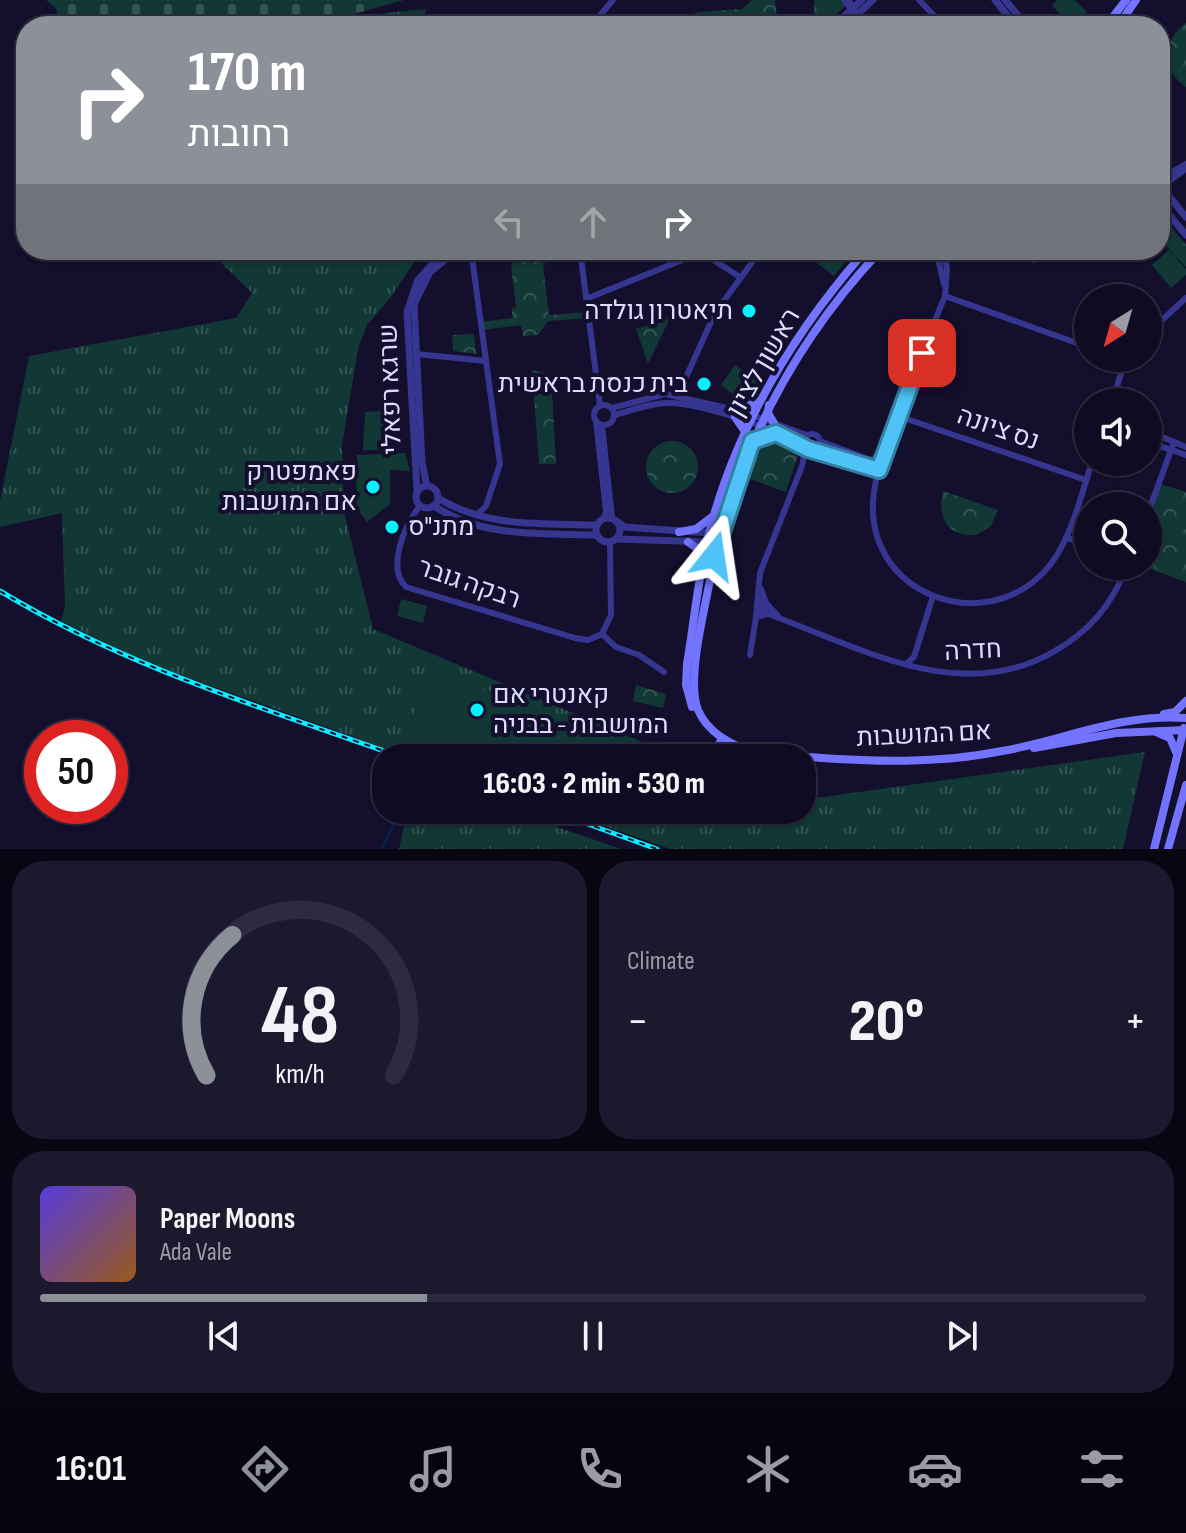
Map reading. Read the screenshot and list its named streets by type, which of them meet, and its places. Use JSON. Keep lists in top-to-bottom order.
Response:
{
  "streets": {
    "main road": ["ראשון לציון", "אם המושבות"],
    "street": [
      "שרגא רפאלי",
      "נס ציונה",
      "רבקה גובר",
      "חדרה"
    ]
  },
  "crossings": [
    ["שרגא רפאלי", "רבקה גובר"]
  ],
  "places": [
    "תיאטרון גולדה",
    "בית כנסת בראשית",
    "פאמפטרק אם המושבות",
    "מתנ\"ס",
    "קאנטרי אם המושבות - בבניה"
  ],
  "north": "bottom left",
  "page": {
    "turn": ["170 m", "רחובות"],
    "limit": "50",
    "trip": "16:03 · 2 min · 530 m",
    "tile": "Climate",
    "heat": ["−", "20°", "+"],
    "song": ["Paper Moons", "Ada Vale"],
    "tabs": "16:01",
    "gauge": ["48", "km/h"]
  }
}
